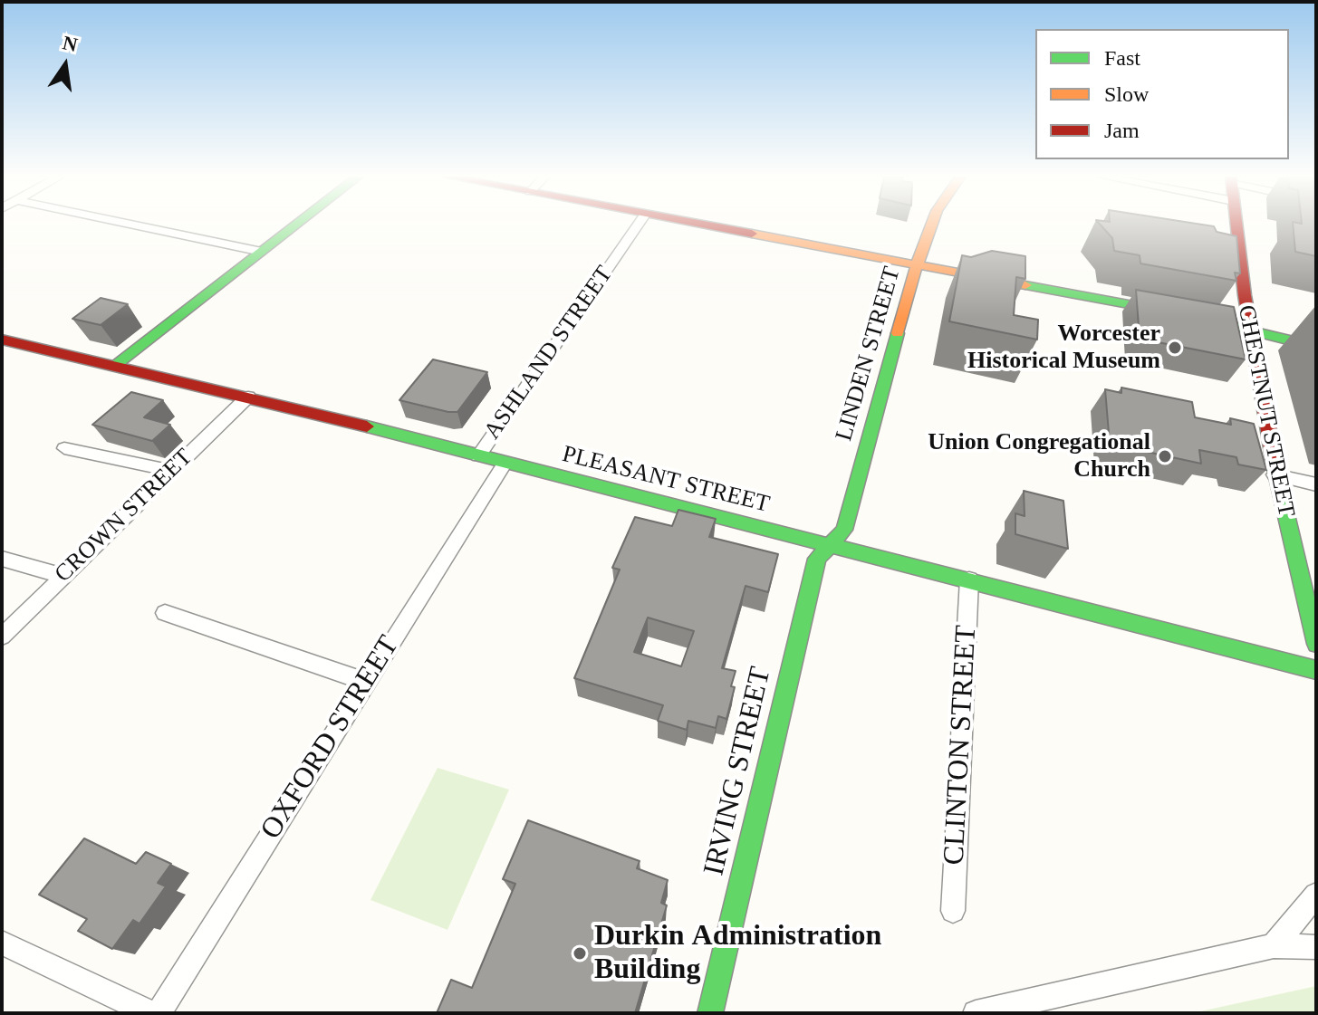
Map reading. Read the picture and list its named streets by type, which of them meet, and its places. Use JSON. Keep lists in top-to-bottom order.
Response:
{
  "streets": {
    "main road": [
      "LINDEN STREET",
      "CHESTNUT STREET",
      "PLEASANT STREET",
      "IRVING STREET"
    ],
    "street": [
      "ASHLAND STREET",
      "CROWN STREET",
      "OXFORD STREET",
      "CLINTON STREET"
    ]
  },
  "crossings": [
    ["ASHLAND STREET", "PLEASANT STREET"],
    ["LINDEN STREET", "PLEASANT STREET"],
    ["LINDEN STREET", "IRVING STREET"],
    ["PLEASANT STREET", "CROWN STREET"],
    ["PLEASANT STREET", "OXFORD STREET"],
    ["PLEASANT STREET", "CLINTON STREET"],
    ["PLEASANT STREET", "IRVING STREET"]
  ],
  "places": ["Worcester Historical Museum", "Union Congregational Church", "Durkin Administration Building"],
  "legend": ["Fast", "Slow", "Jam"],
  "north": "top"
}
